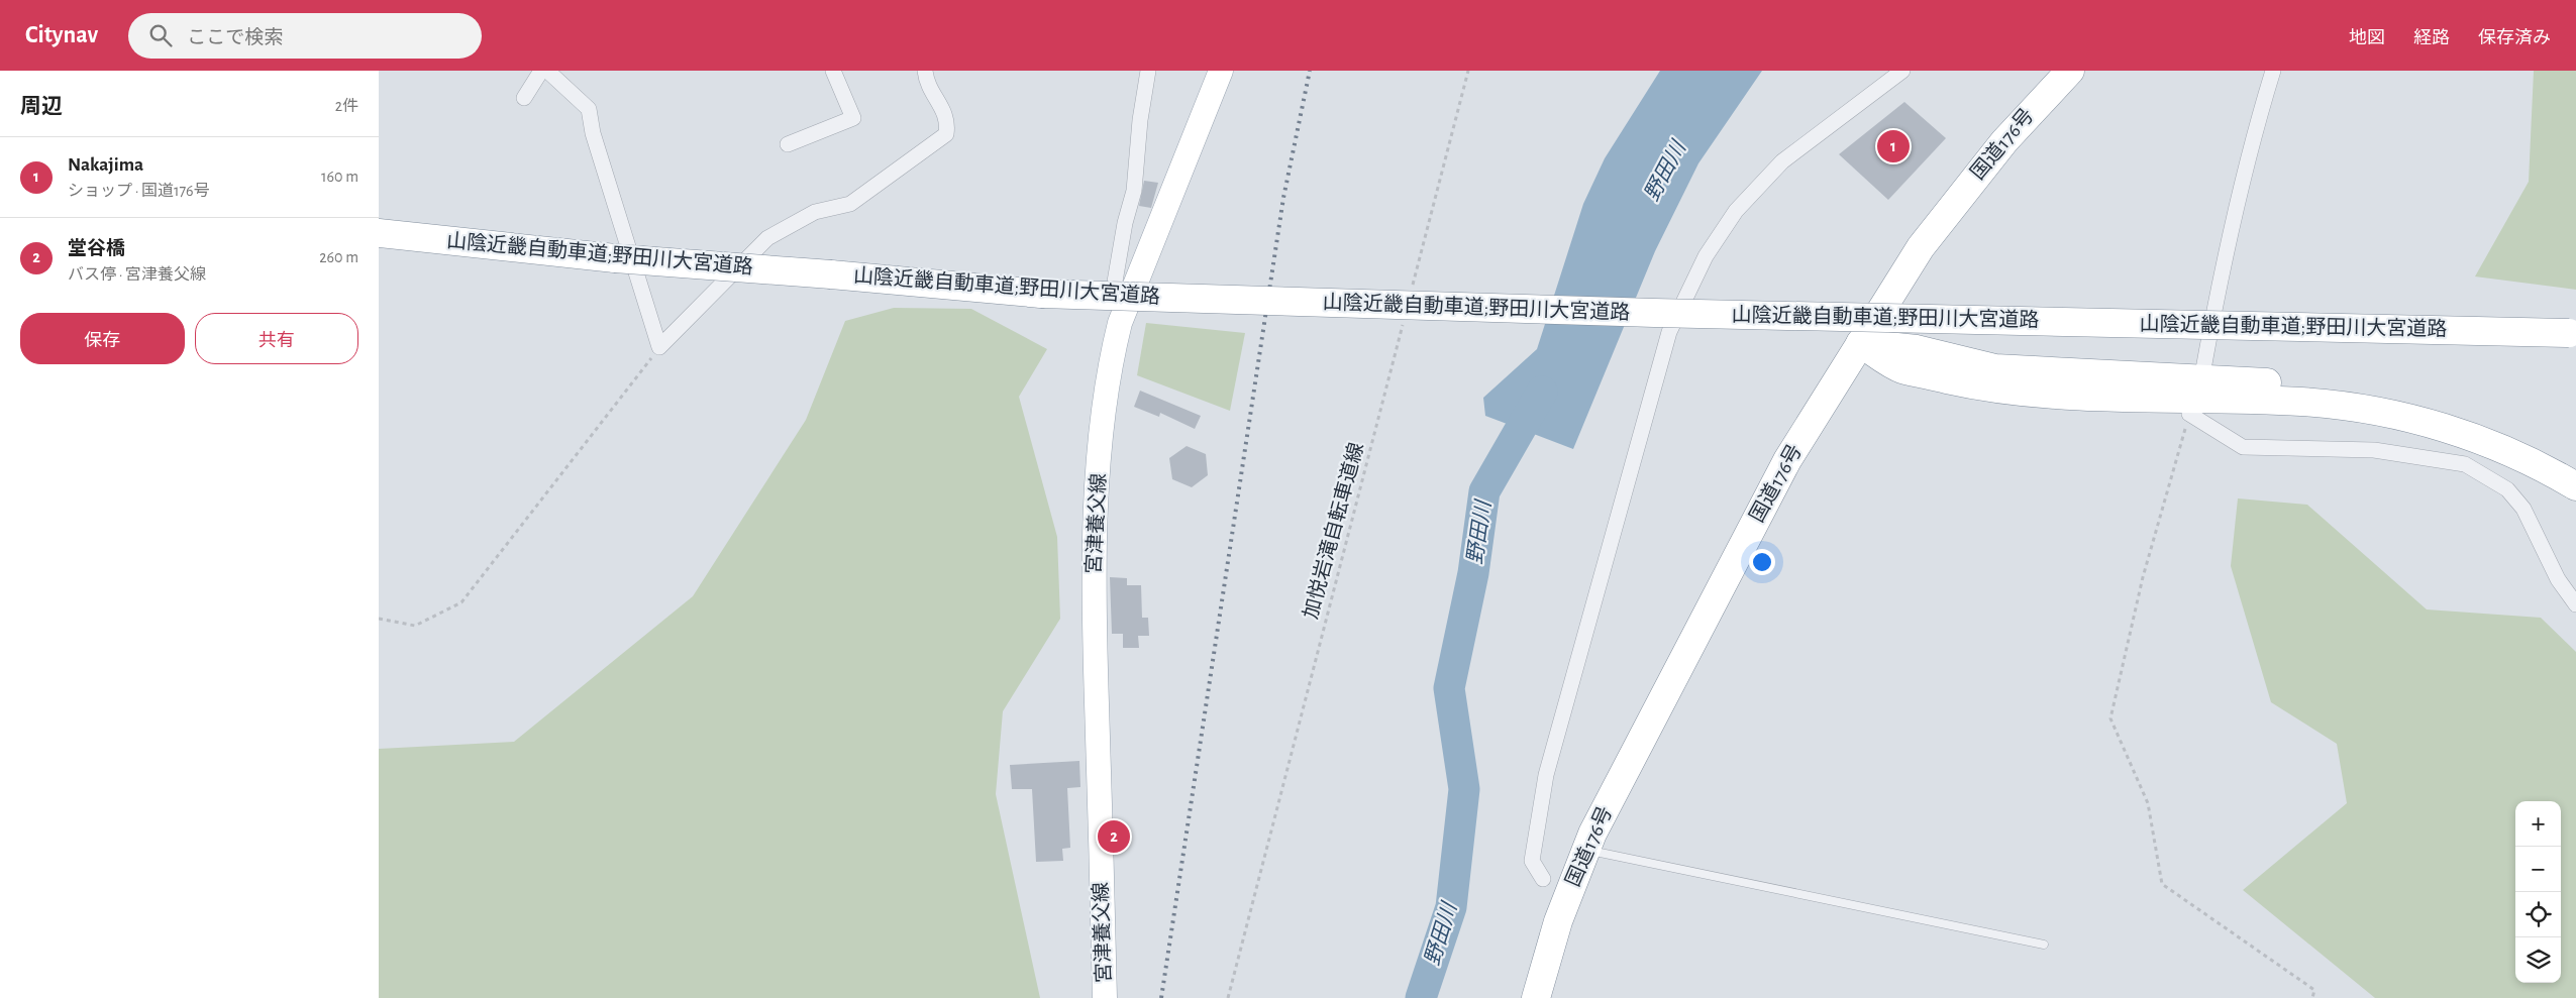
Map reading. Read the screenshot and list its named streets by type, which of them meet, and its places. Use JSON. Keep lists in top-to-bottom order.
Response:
{
  "streets": {
    "highway": ["国道176号", "山陰近畿自動車道;野田川大宮道路"],
    "main road": ["宮津養父線"],
    "path": ["加悦岩滝自転車道線"]
  },
  "water": ["野田川"],
  "page": {
    "header": "Citynav",
    "search": "ここで検索",
    "nav": ["地図", "経路", "保存済み"],
    "heading": ["周辺", "2件"],
    "pins": ["1", "2"],
    "list": [
      {
        "mark": "1",
        "name": "Nakajima",
        "note": "ショップ · 国道176号",
        "value": "160 m"
      },
      {
        "mark": "2",
        "name": "堂谷橋",
        "note": "バス停 · 宮津養父線",
        "value": "260 m"
      }
    ],
    "buttons": ["保存", "共有"],
    "map_buttons": ["+", "−"]
  }
}
